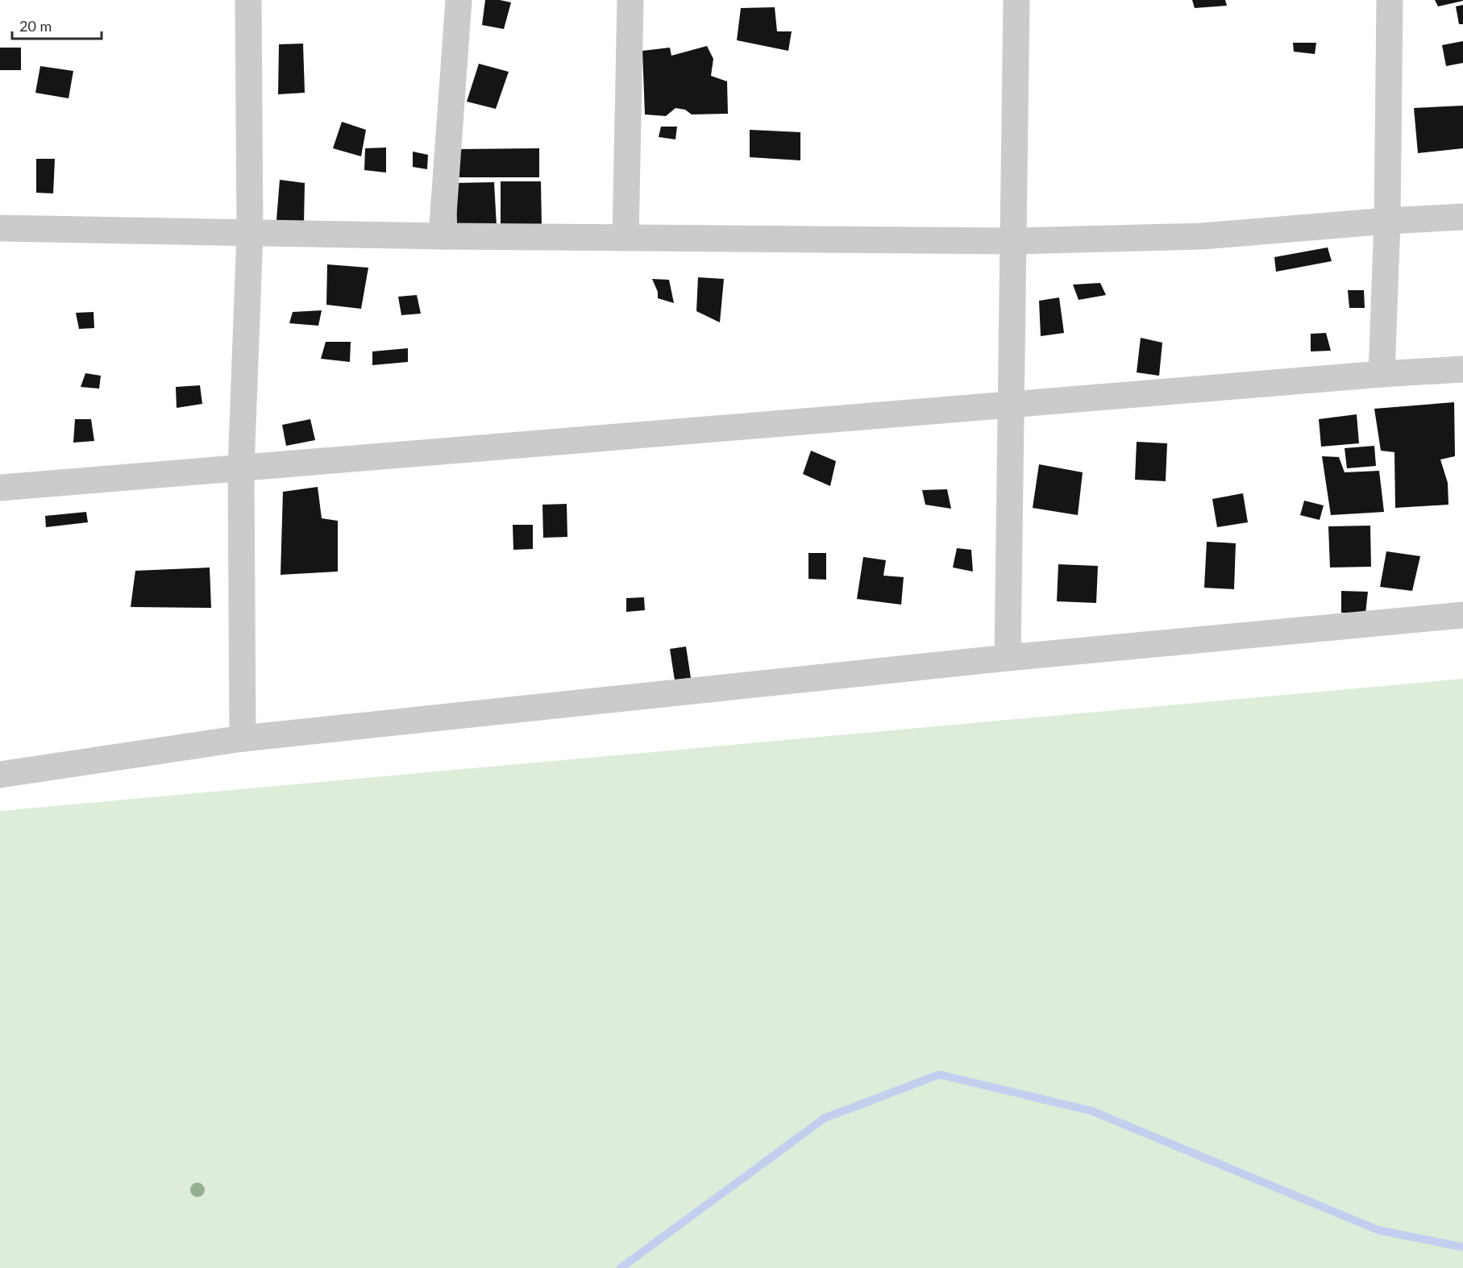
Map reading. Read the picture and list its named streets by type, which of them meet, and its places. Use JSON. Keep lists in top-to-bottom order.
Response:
{
  "scale_bar": "20 m"
}
